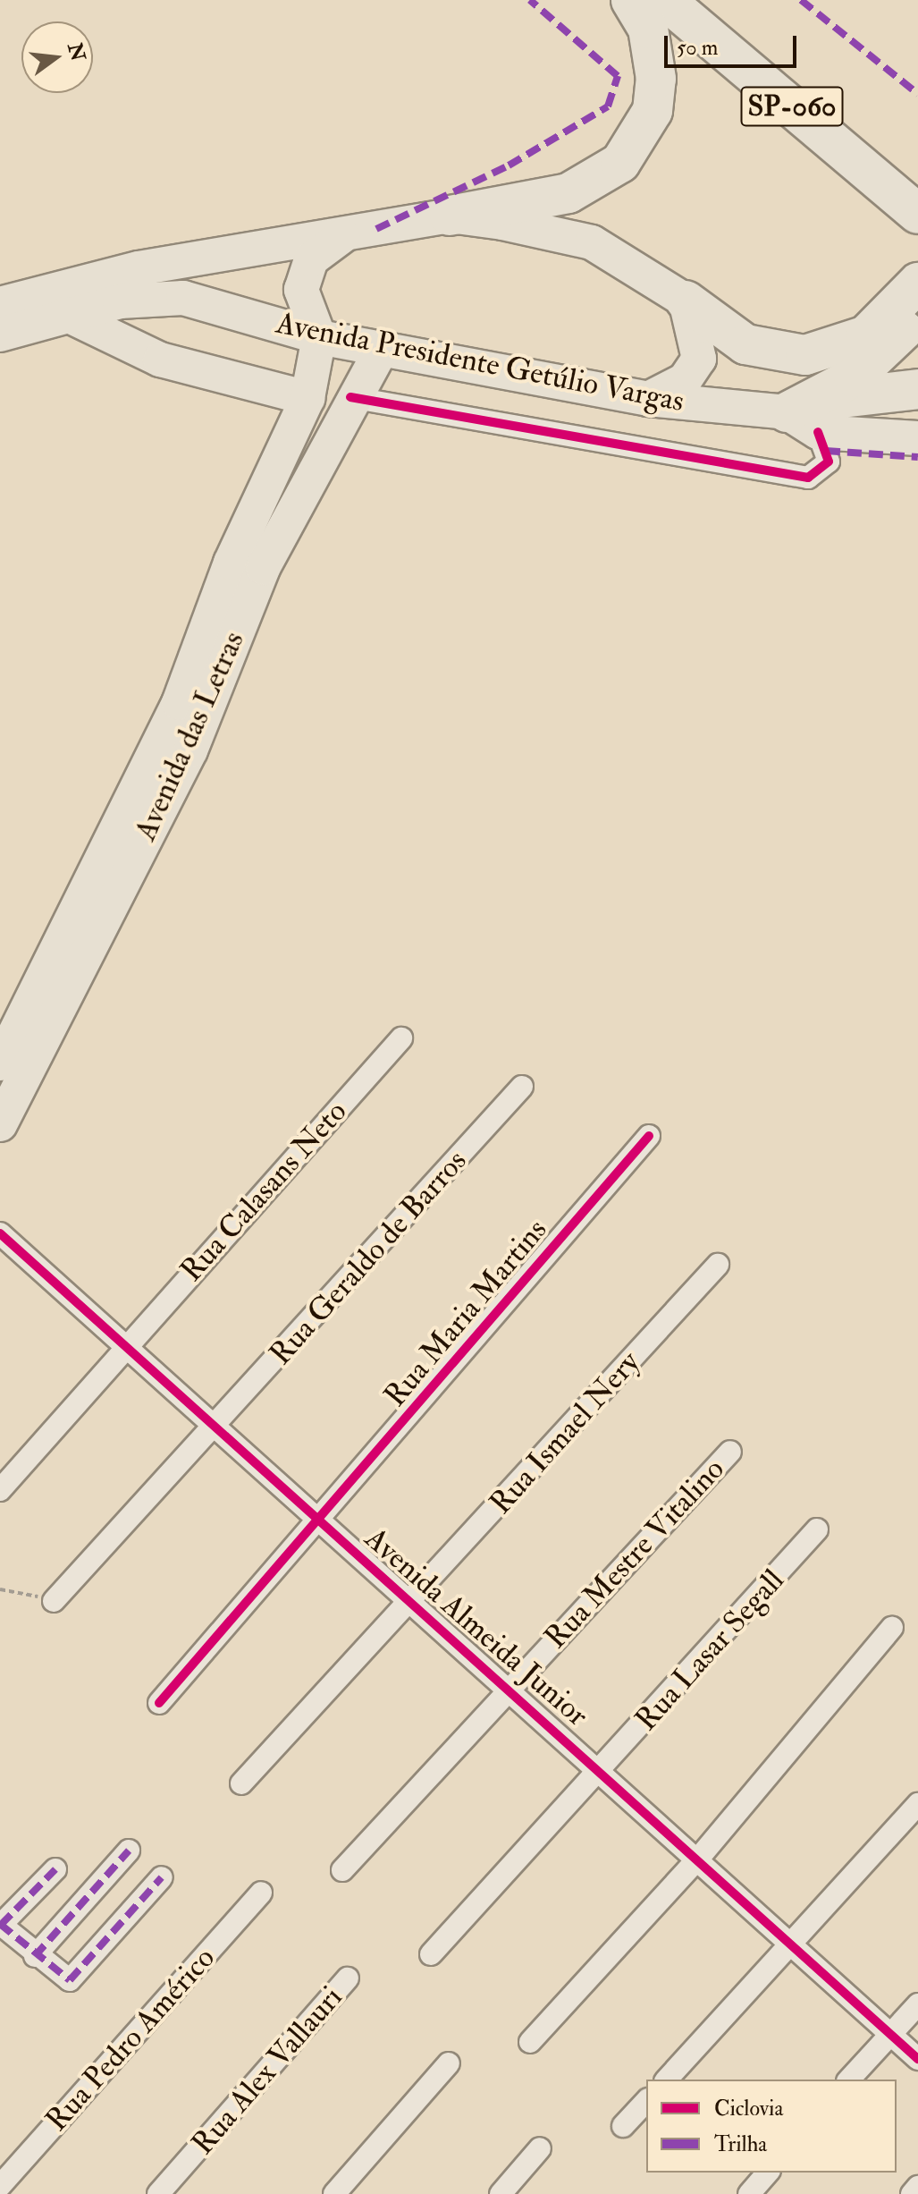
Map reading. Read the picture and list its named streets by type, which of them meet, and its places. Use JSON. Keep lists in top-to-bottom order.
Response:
{
  "streets": {
    "highway": ["SP-060"],
    "main road": ["Avenida Presidente Getúlio Vargas", "Avenida das Letras"],
    "street": [
      "Rua Calasans Neto",
      "Rua Geraldo de Barros",
      "Rua Maria Martins",
      "Rua Ismael Nery",
      "Rua Mestre Vitalino",
      "Avenida Almeida Junior",
      "Rua Lasar Segall",
      "Rua Pedro Américo",
      "Rua Alex Vallauri"
    ]
  },
  "crossings": [
    ["Avenida Presidente Getúlio Vargas", "Avenida das Letras"],
    ["Rua Calasans Neto", "Avenida Almeida Junior"],
    ["Rua Geraldo de Barros", "Avenida Almeida Junior"],
    ["Rua Maria Martins", "Avenida Almeida Junior"],
    ["Rua Ismael Nery", "Avenida Almeida Junior"],
    ["Rua Mestre Vitalino", "Avenida Almeida Junior"],
    ["Avenida Almeida Junior", "Rua Lasar Segall"]
  ],
  "legend": ["Ciclovia", "Trilha"],
  "scale_bar": "50 m",
  "north": "right"
}
